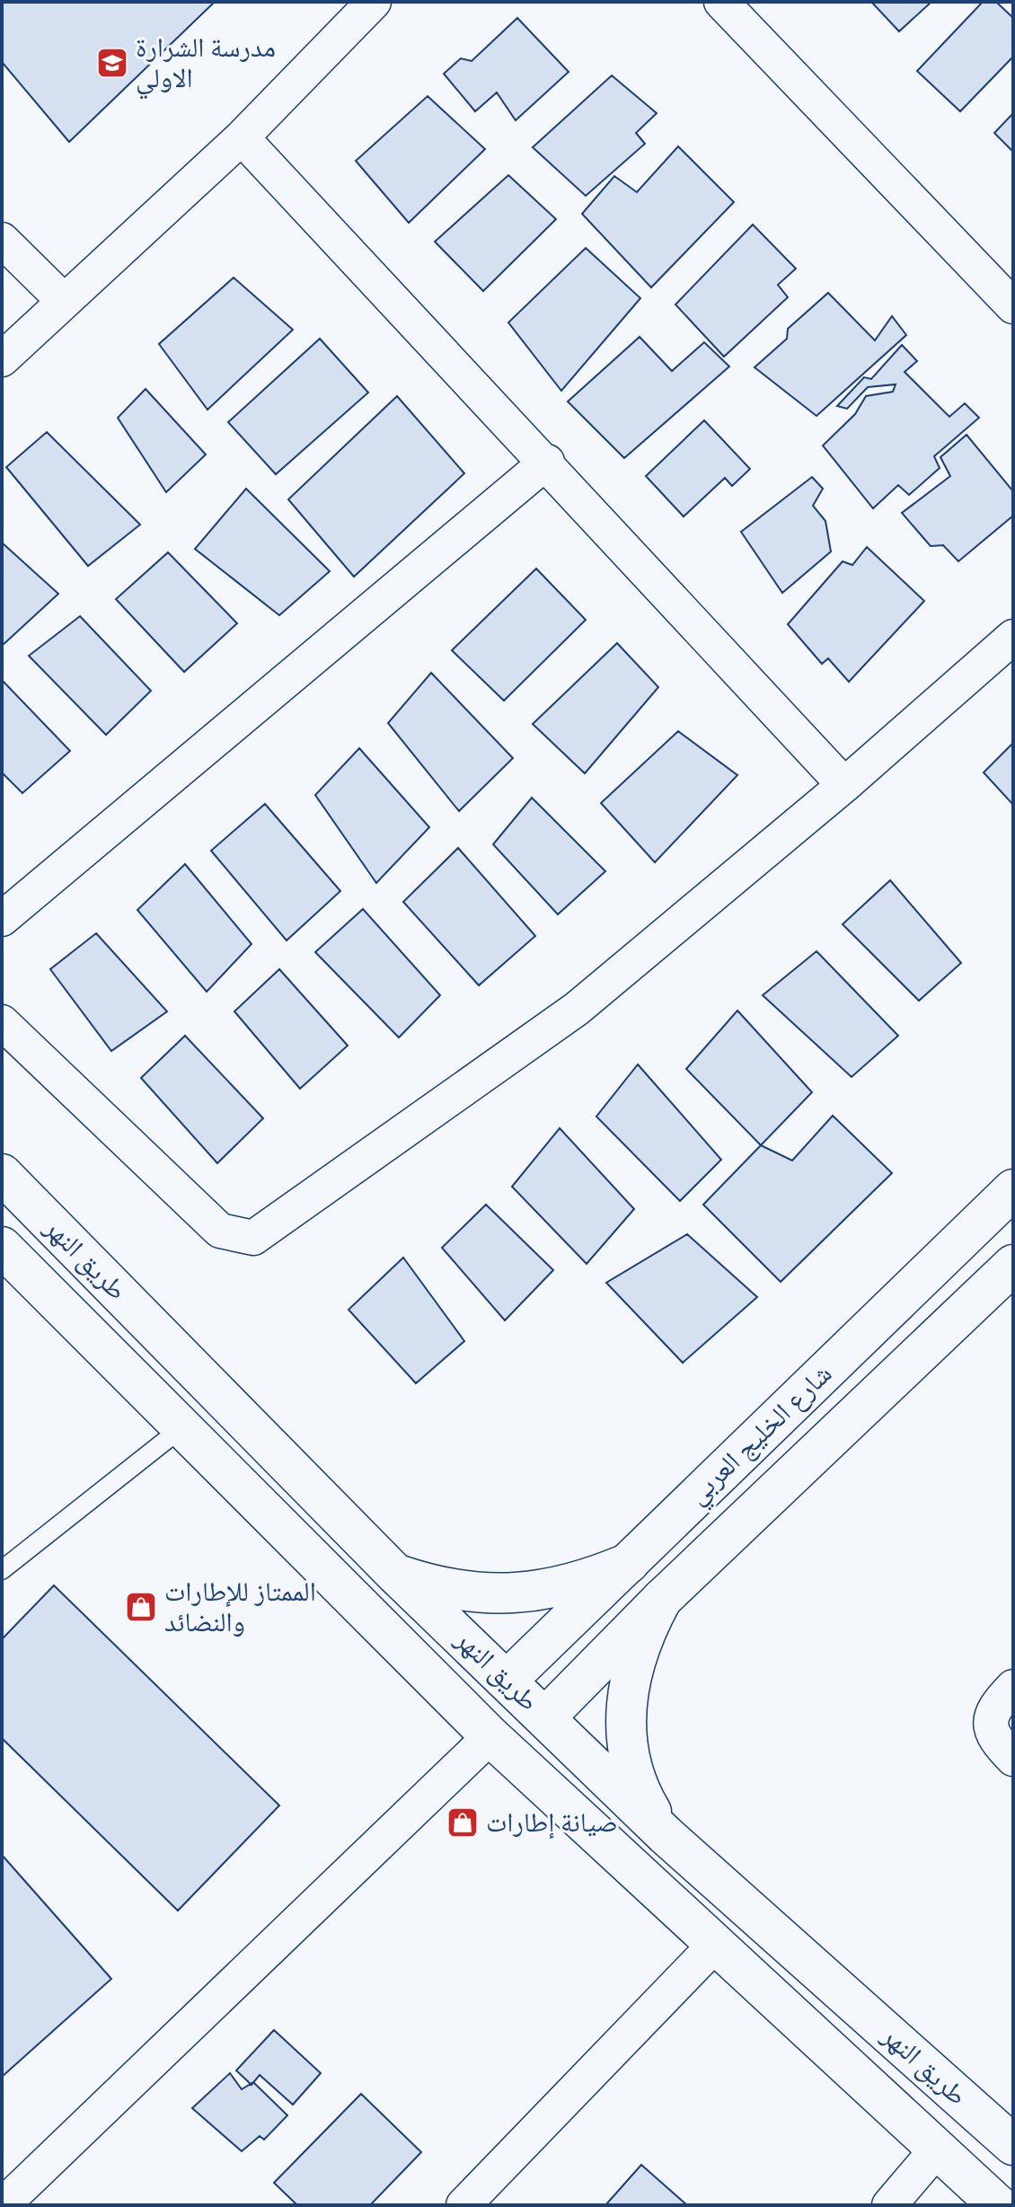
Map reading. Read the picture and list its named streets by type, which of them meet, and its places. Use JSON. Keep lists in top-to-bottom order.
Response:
{
  "streets": {
    "main road": ["طريق النهر", "شارع الخليج العربي"]
  },
  "crossings": [
    ["طريق النهر", "شارع الخليج العربي"]
  ],
  "places": {
    "school or university": ["مدرسة الشرارة الاولي"],
    "shop": ["الممتاز للإطارات والنضائد", "صيانة إطارات"]
  }
}
